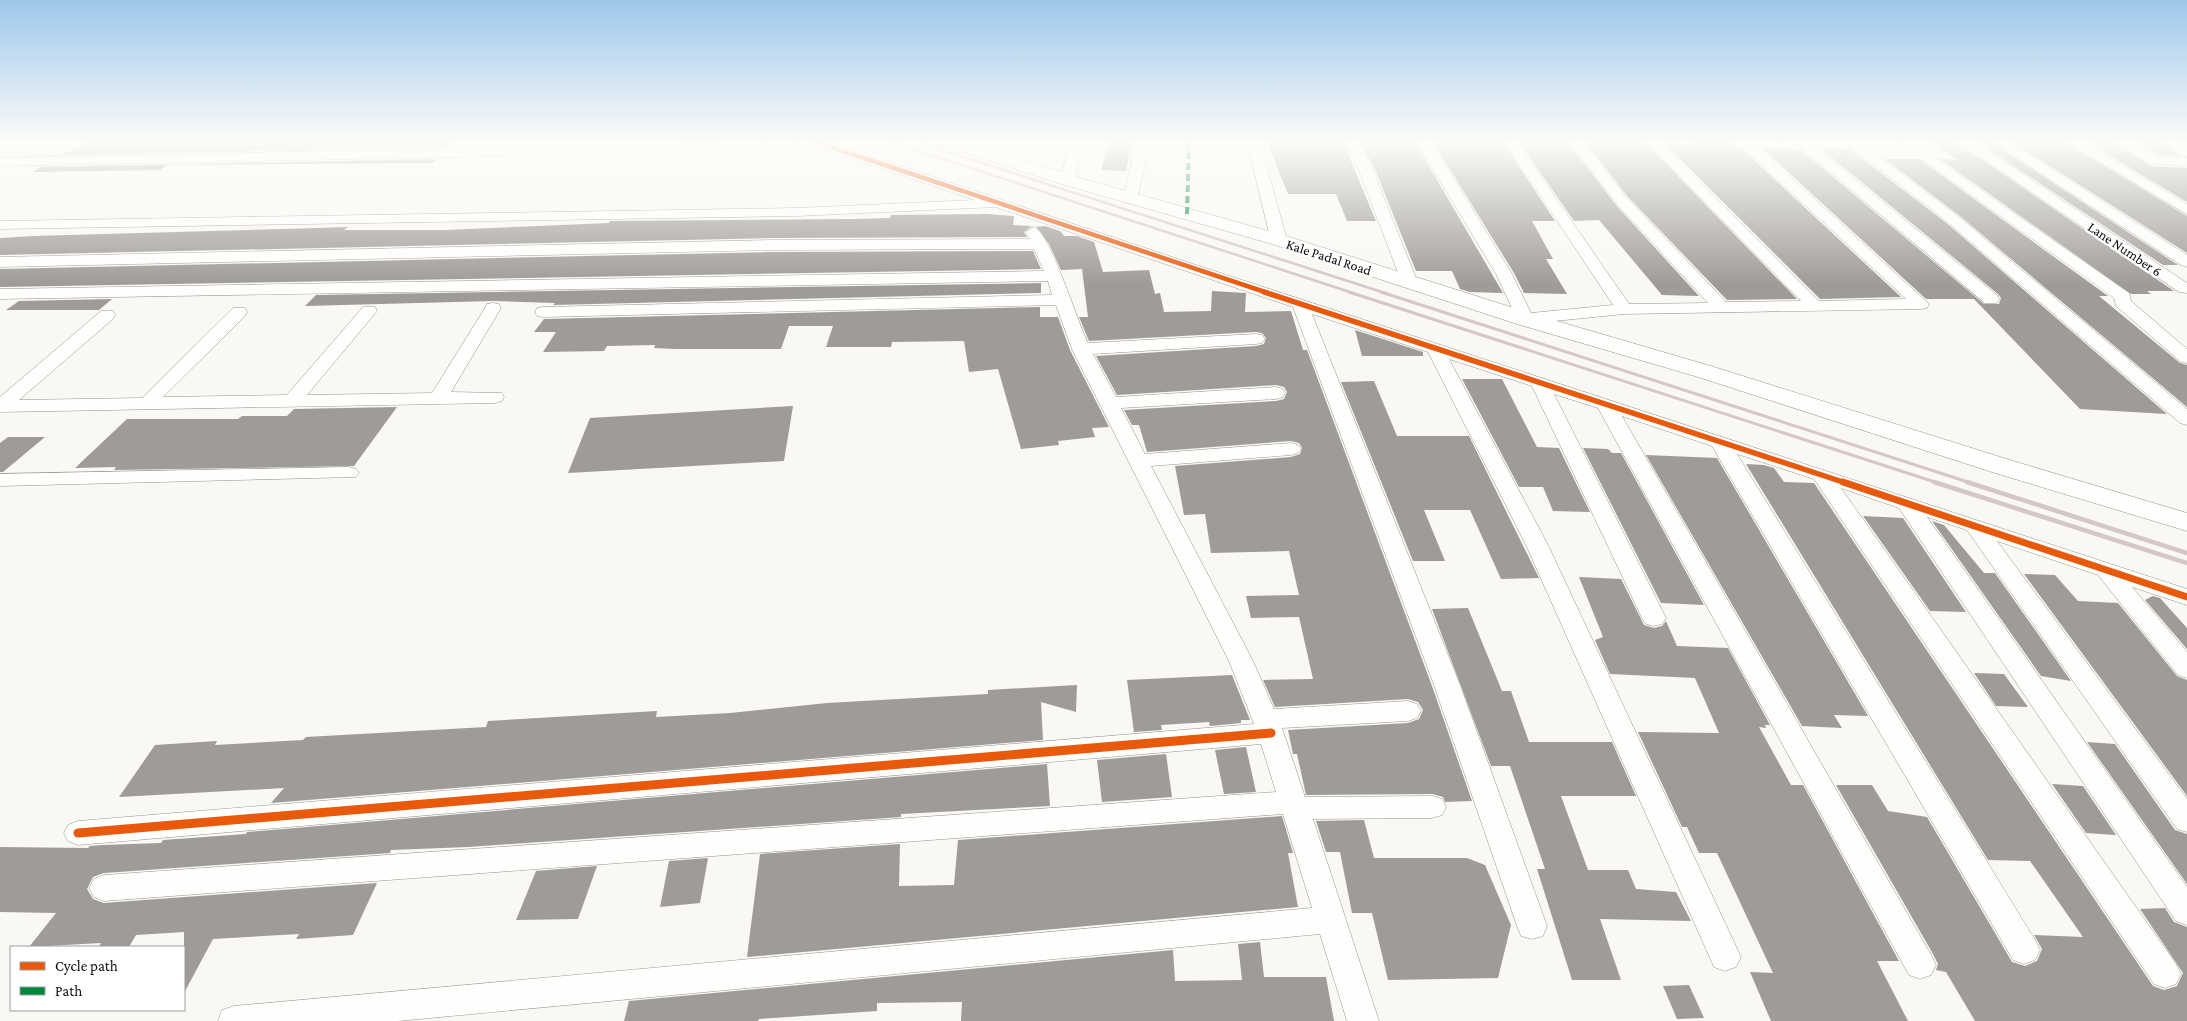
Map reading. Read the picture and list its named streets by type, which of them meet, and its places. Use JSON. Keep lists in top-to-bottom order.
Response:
{
  "streets": {
    "street": ["Lane Number 6", "Kale Padal Road"]
  },
  "legend": ["Cycle path", "Path"]
}
